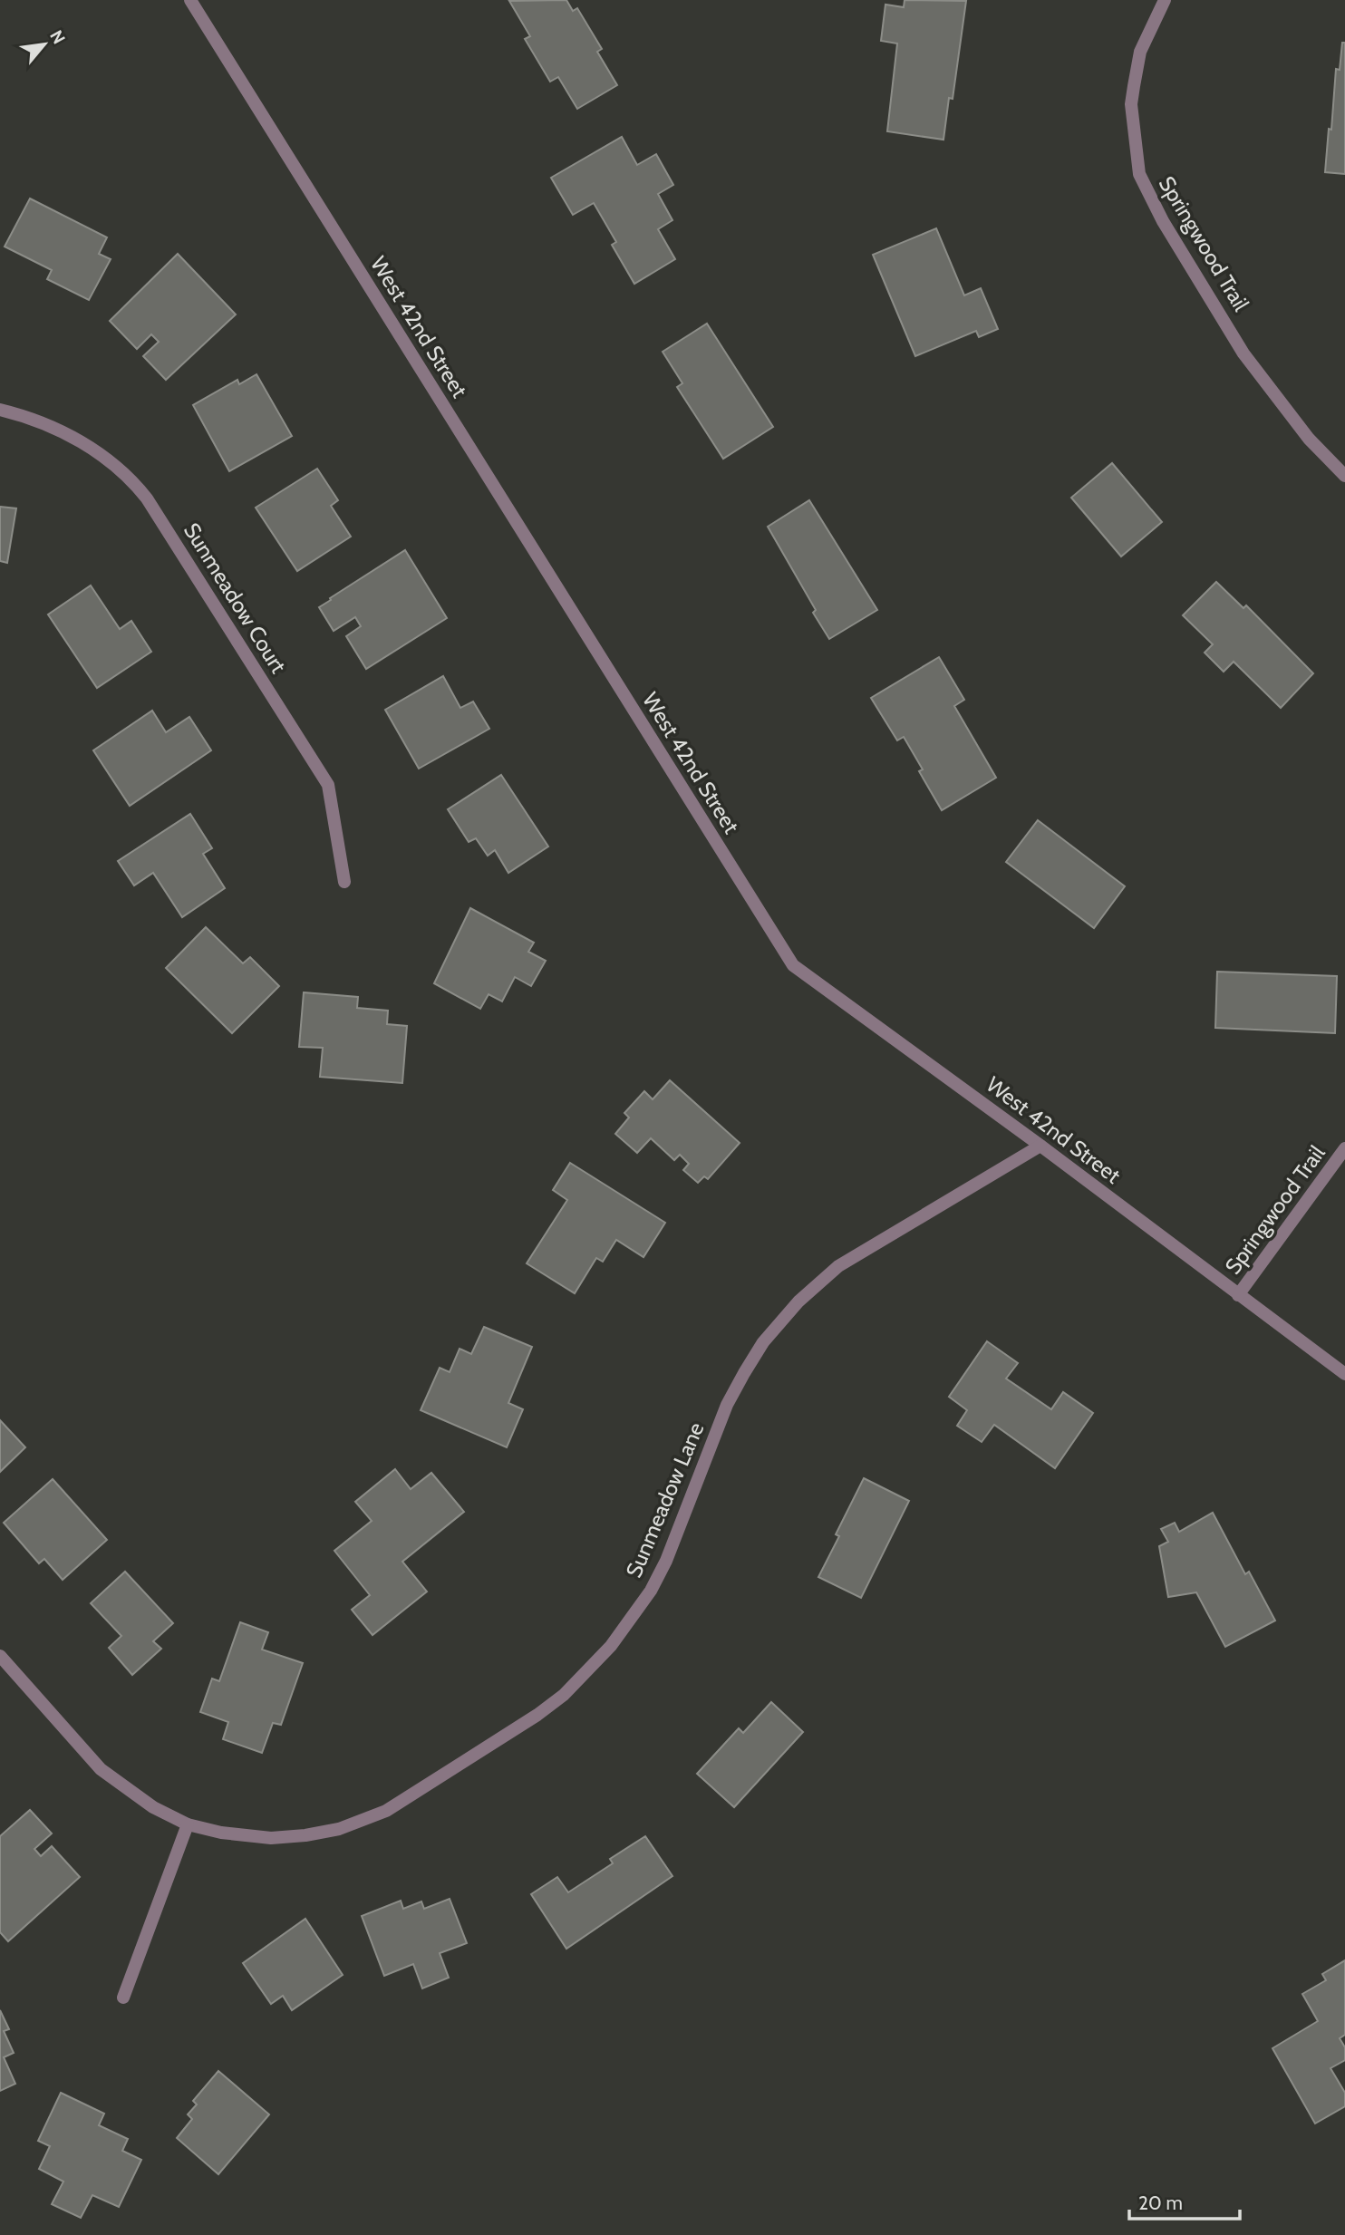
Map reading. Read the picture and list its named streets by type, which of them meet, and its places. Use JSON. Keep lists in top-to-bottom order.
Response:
{
  "streets": {
    "street": [
      "Springwood Trail",
      "West 42nd Street",
      "Sunmeadow Court",
      "Sunmeadow Lane"
    ]
  },
  "crossings": [
    ["Springwood Trail", "West 42nd Street"],
    ["West 42nd Street", "Sunmeadow Lane"]
  ],
  "scale_bar": "20 m",
  "north": "top right"
}
